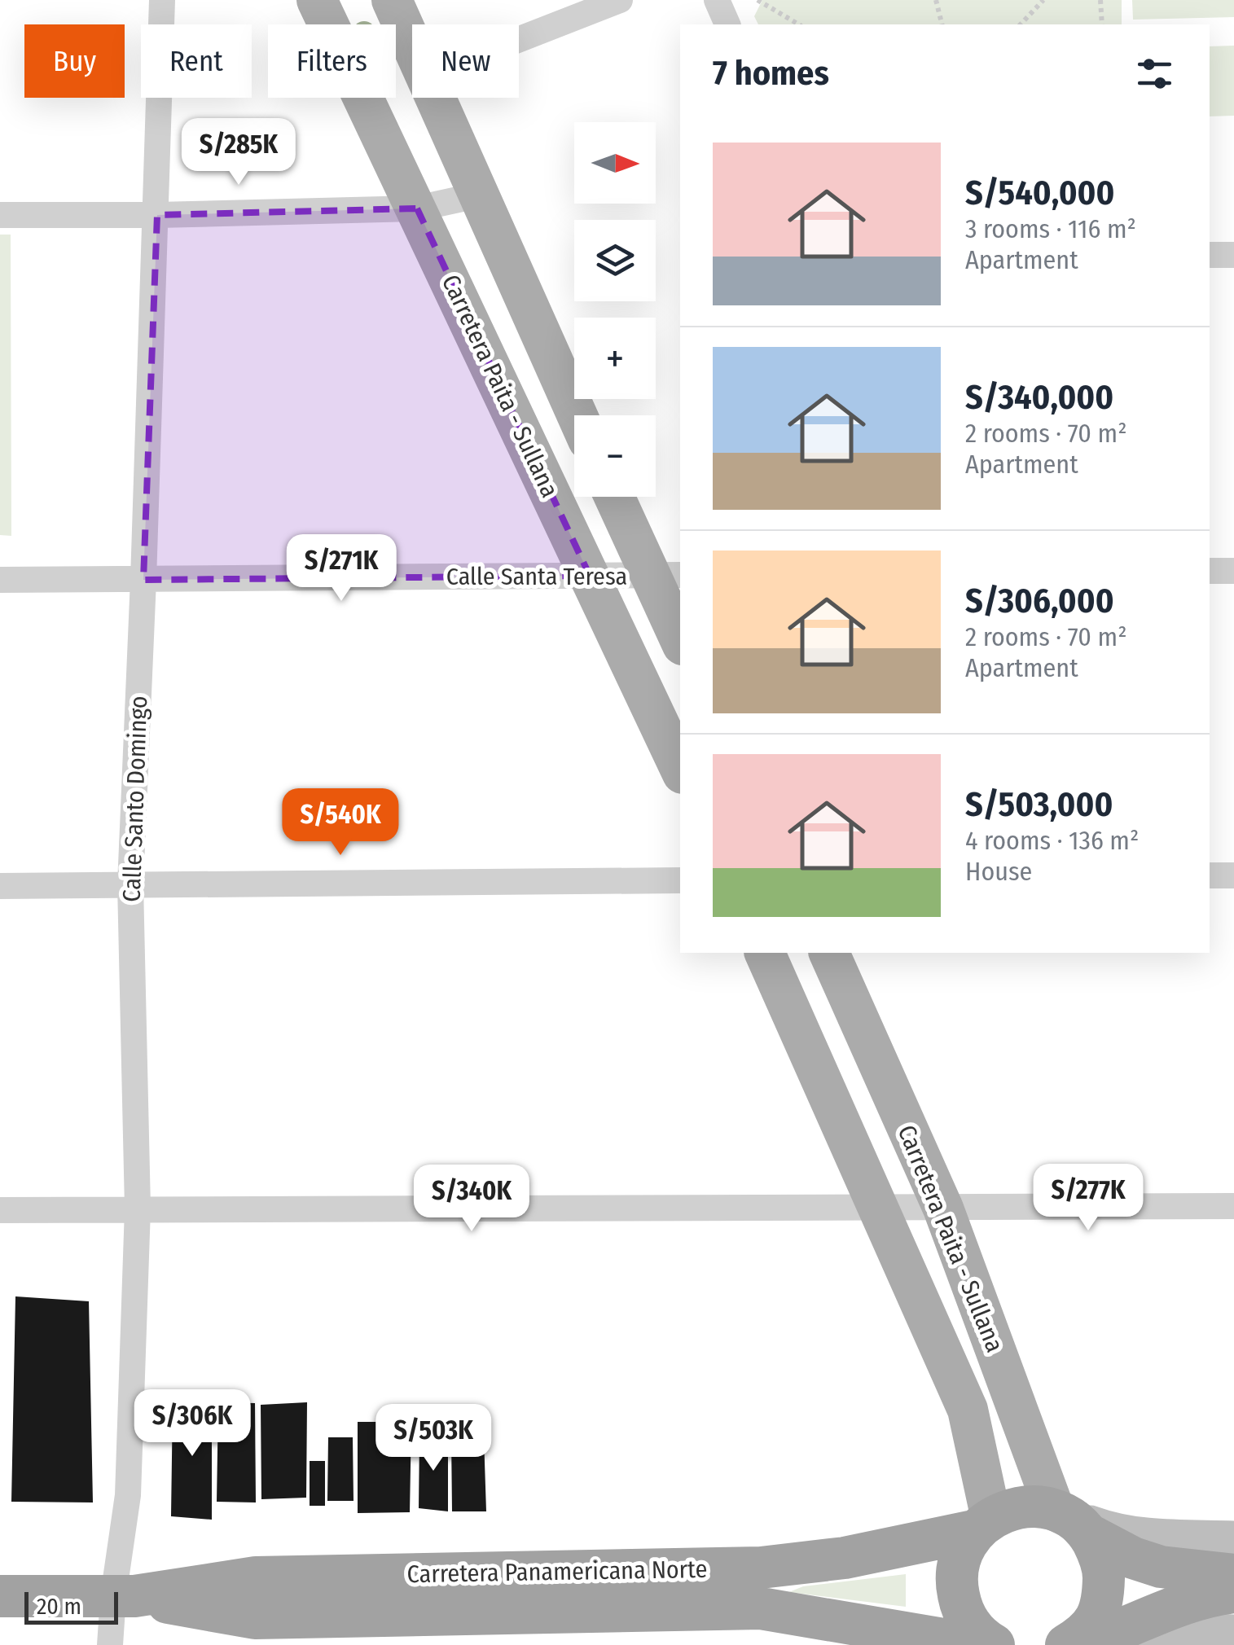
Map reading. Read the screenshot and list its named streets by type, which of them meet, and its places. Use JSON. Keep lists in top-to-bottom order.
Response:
{
  "streets": {
    "highway": ["Carretera Panamericana Norte"],
    "main road": ["Carretera Paita - Sullana"],
    "street": ["Calle Santa Teresa", "Calle Santo Domingo"]
  },
  "crossings": [
    ["Carretera Paita - Sullana", "Calle Santa Teresa"],
    ["Carretera Paita - Sullana", "Carretera Panamericana Norte"],
    ["Calle Santa Teresa", "Calle Santo Domingo"],
    ["Calle Santo Domingo", "Carretera Panamericana Norte"]
  ],
  "scale_bar": "20 m",
  "north": "right",
  "page": {
    "chip": [
      "Buy",
      "Rent",
      "Filters",
      "New"
    ],
    "heading": "7 homes",
    "price": [
      "S/285K",
      "S/271K",
      "S/540K",
      "S/277K",
      "S/340K",
      "S/306K",
      "S/503K"
    ],
    "map_buttons": ["+", "−"],
    "list": [
      {
        "name": "S/540,000",
        "note": "3 rooms · 116 m² · Apartment"
      },
      {
        "name": "S/340,000",
        "note": "2 rooms · 70 m² · Apartment"
      },
      {
        "name": "S/306,000",
        "note": "2 rooms · 70 m² · Apartment"
      },
      {
        "name": "S/503,000",
        "note": "4 rooms · 136 m² · House"
      }
    ],
    "scale": "20 m"
  }
}
